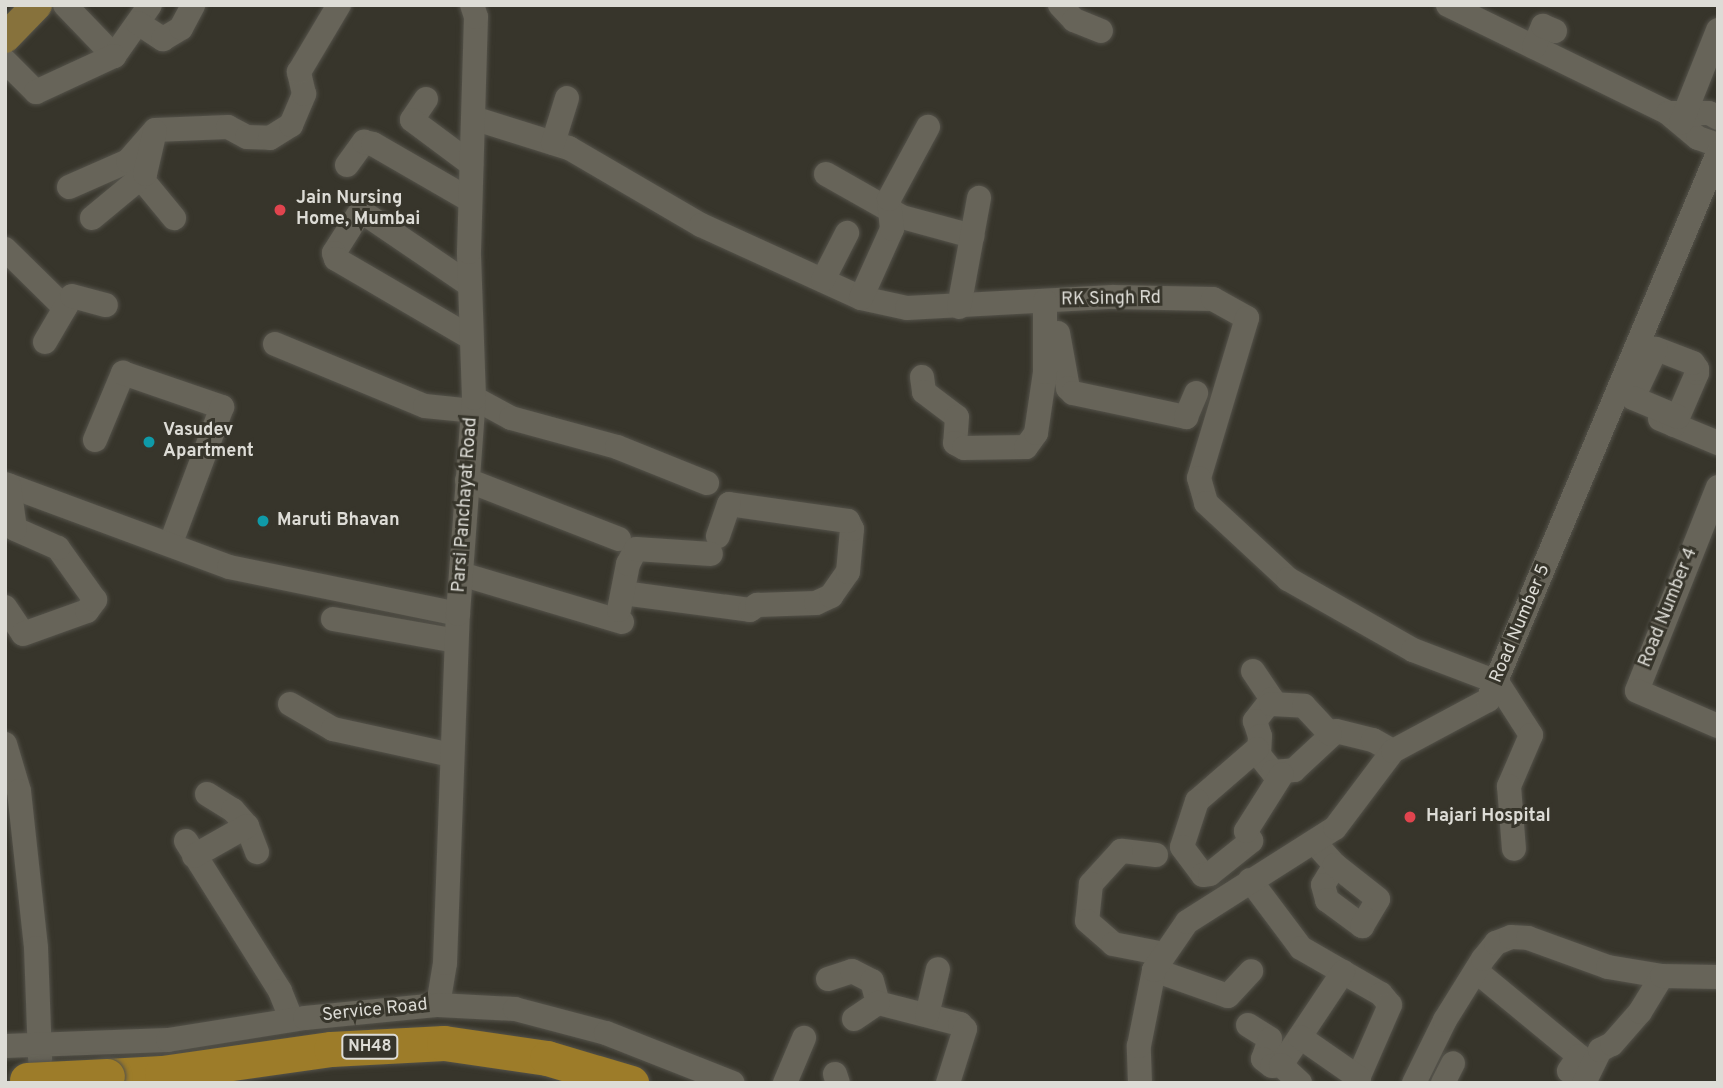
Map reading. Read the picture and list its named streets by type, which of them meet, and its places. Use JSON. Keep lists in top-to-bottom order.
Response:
{
  "streets": {
    "highway": ["NH48"],
    "street": [
      "RK Singh Rd",
      "Parsi Panchayat Road",
      "Road Number 4",
      "Road Number 5",
      "Service Road"
    ]
  },
  "crossings": [
    ["RK Singh Rd", "Parsi Panchayat Road"],
    ["RK Singh Rd", "Road Number 5"],
    ["Parsi Panchayat Road", "Service Road"]
  ],
  "places": [
    "Jain Nursing Home, Mumbai",
    "Vasudev Apartment",
    "Maruti Bhavan",
    "Hajari Hospital"
  ]
}
